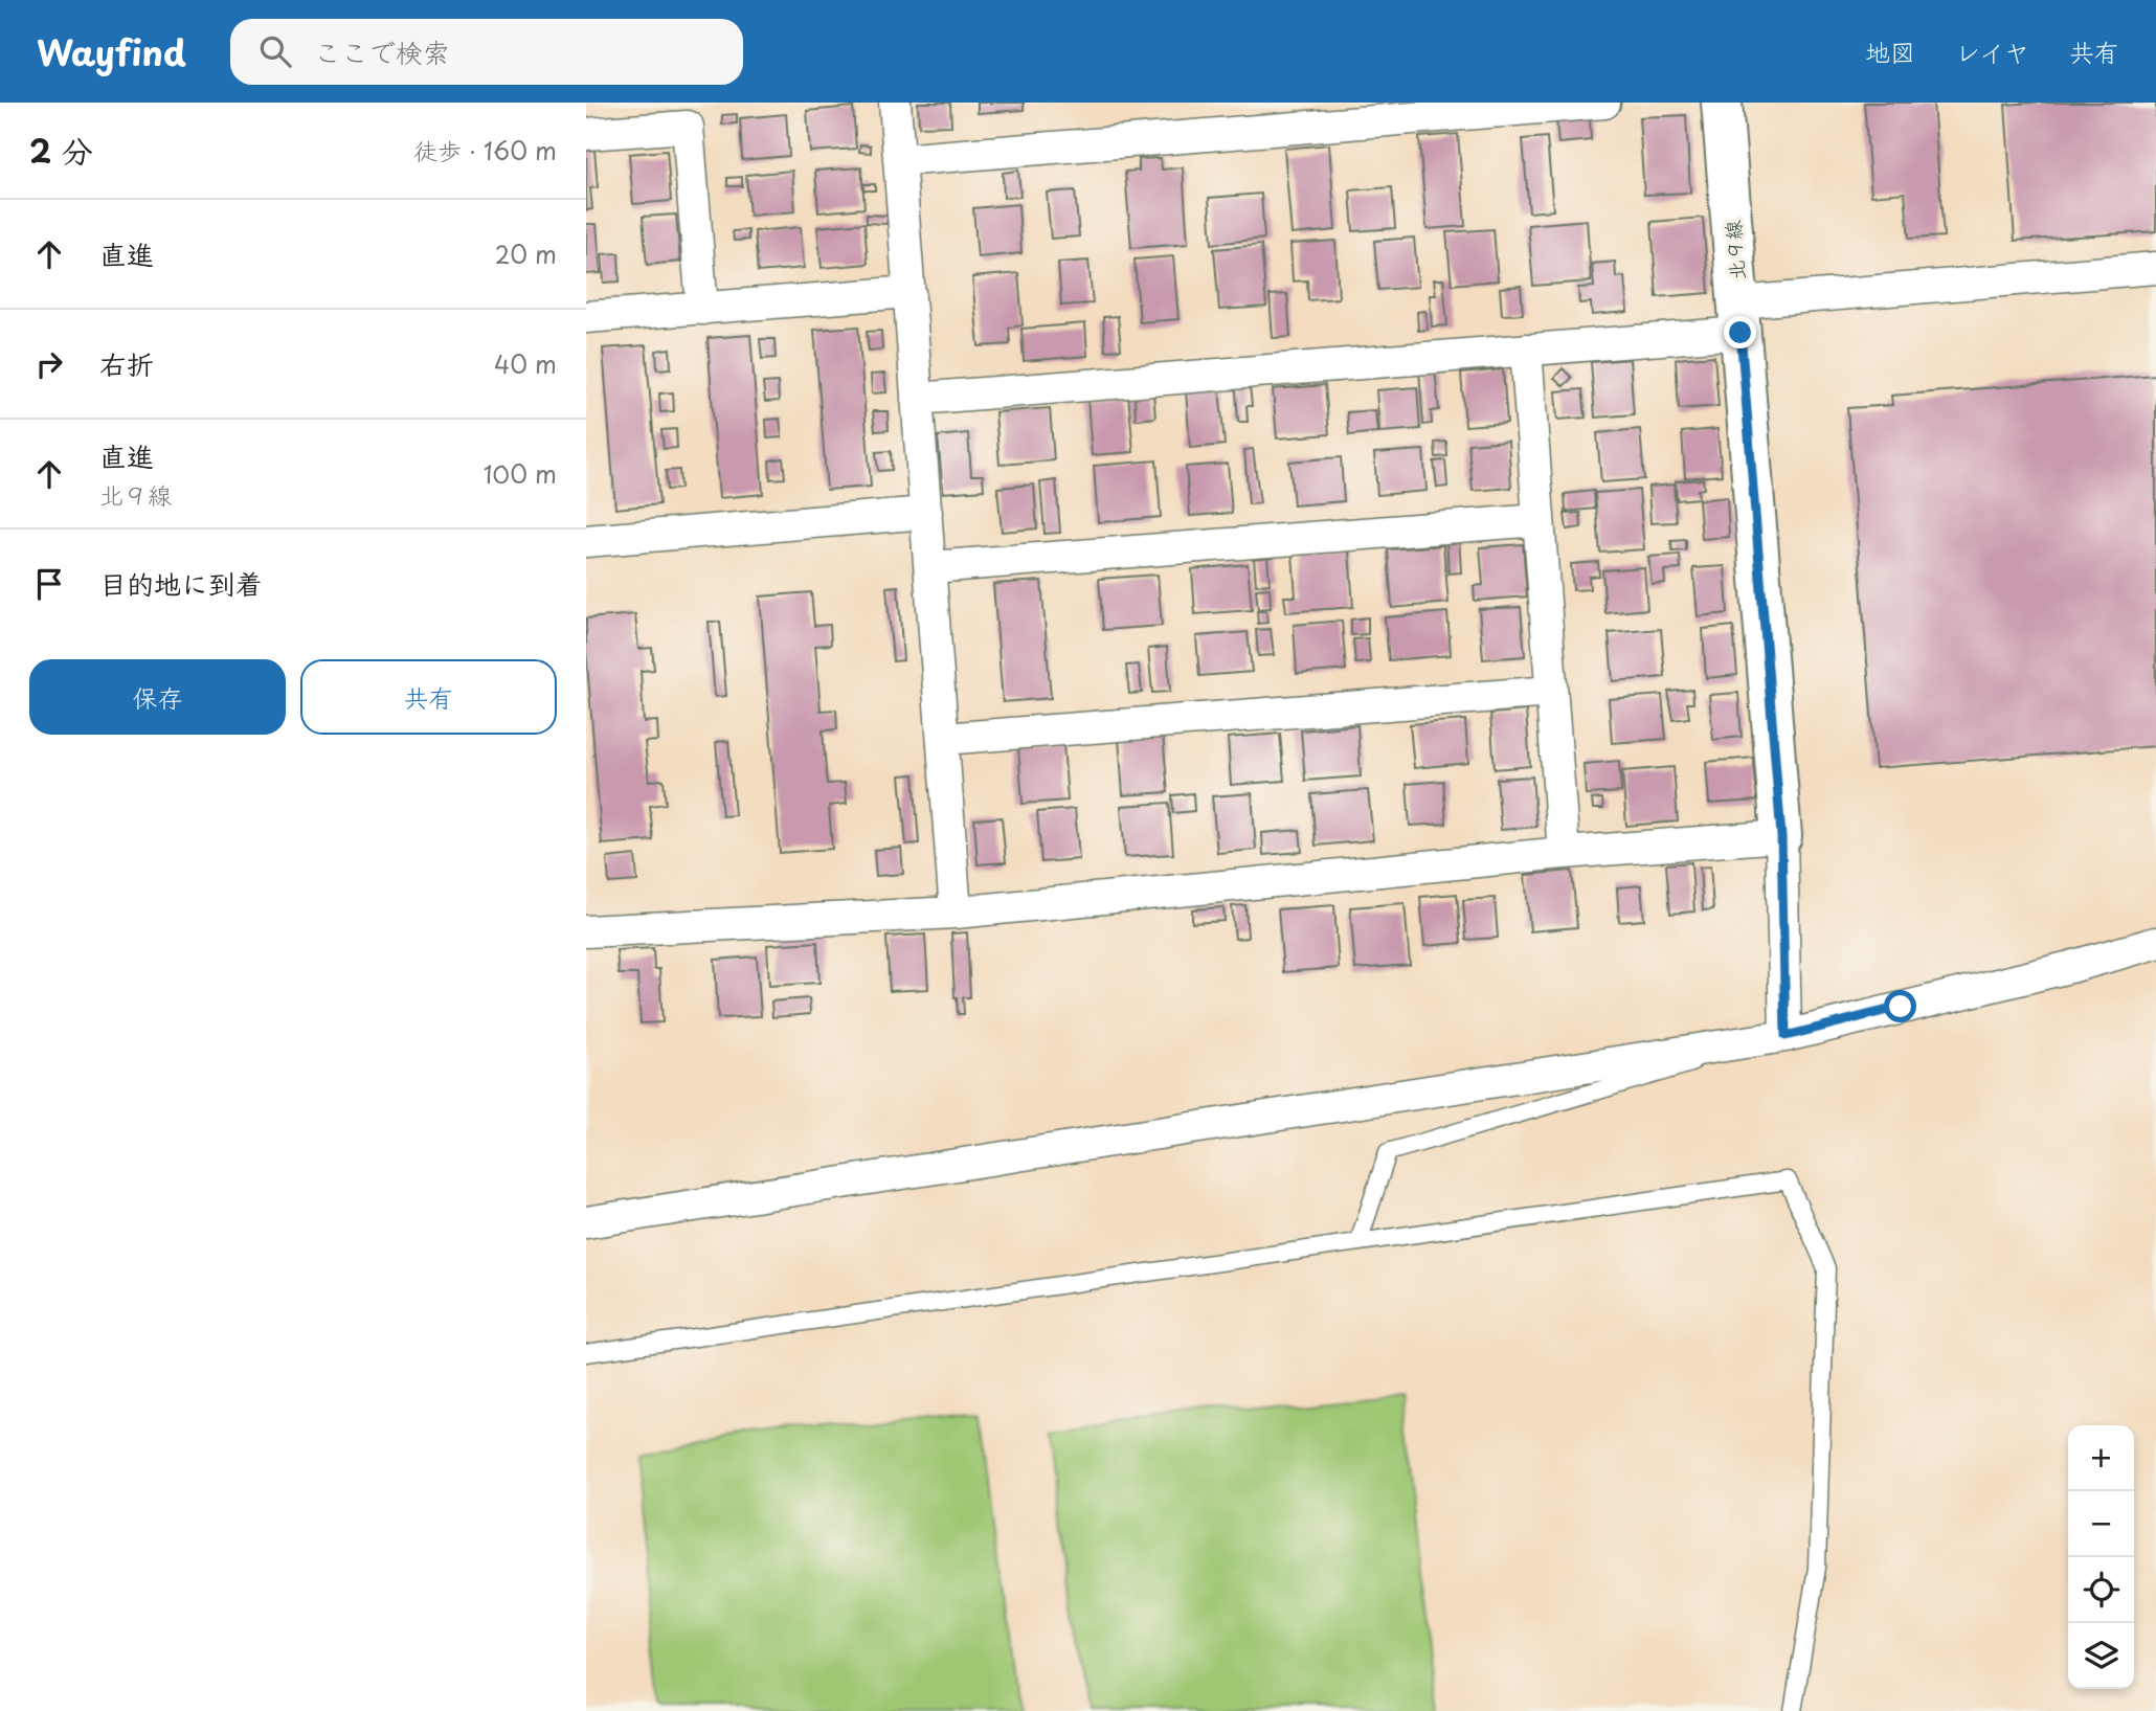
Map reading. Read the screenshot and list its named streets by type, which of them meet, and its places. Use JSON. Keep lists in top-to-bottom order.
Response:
{
  "streets": {
    "street": ["北９線"]
  },
  "page": {
    "header": "Wayfind",
    "search": "ここで検索",
    "nav": ["地図", "レイヤ", "共有"],
    "heading": ["2 分", "徒歩 · 160 m"],
    "list": [
      ["直進", "20 m"],
      ["右折", "40 m"],
      ["直進", "北９線", "100 m"],
      "目的地に到着"
    ],
    "buttons": ["保存", "共有"],
    "map_buttons": ["+", "−"]
  }
}
